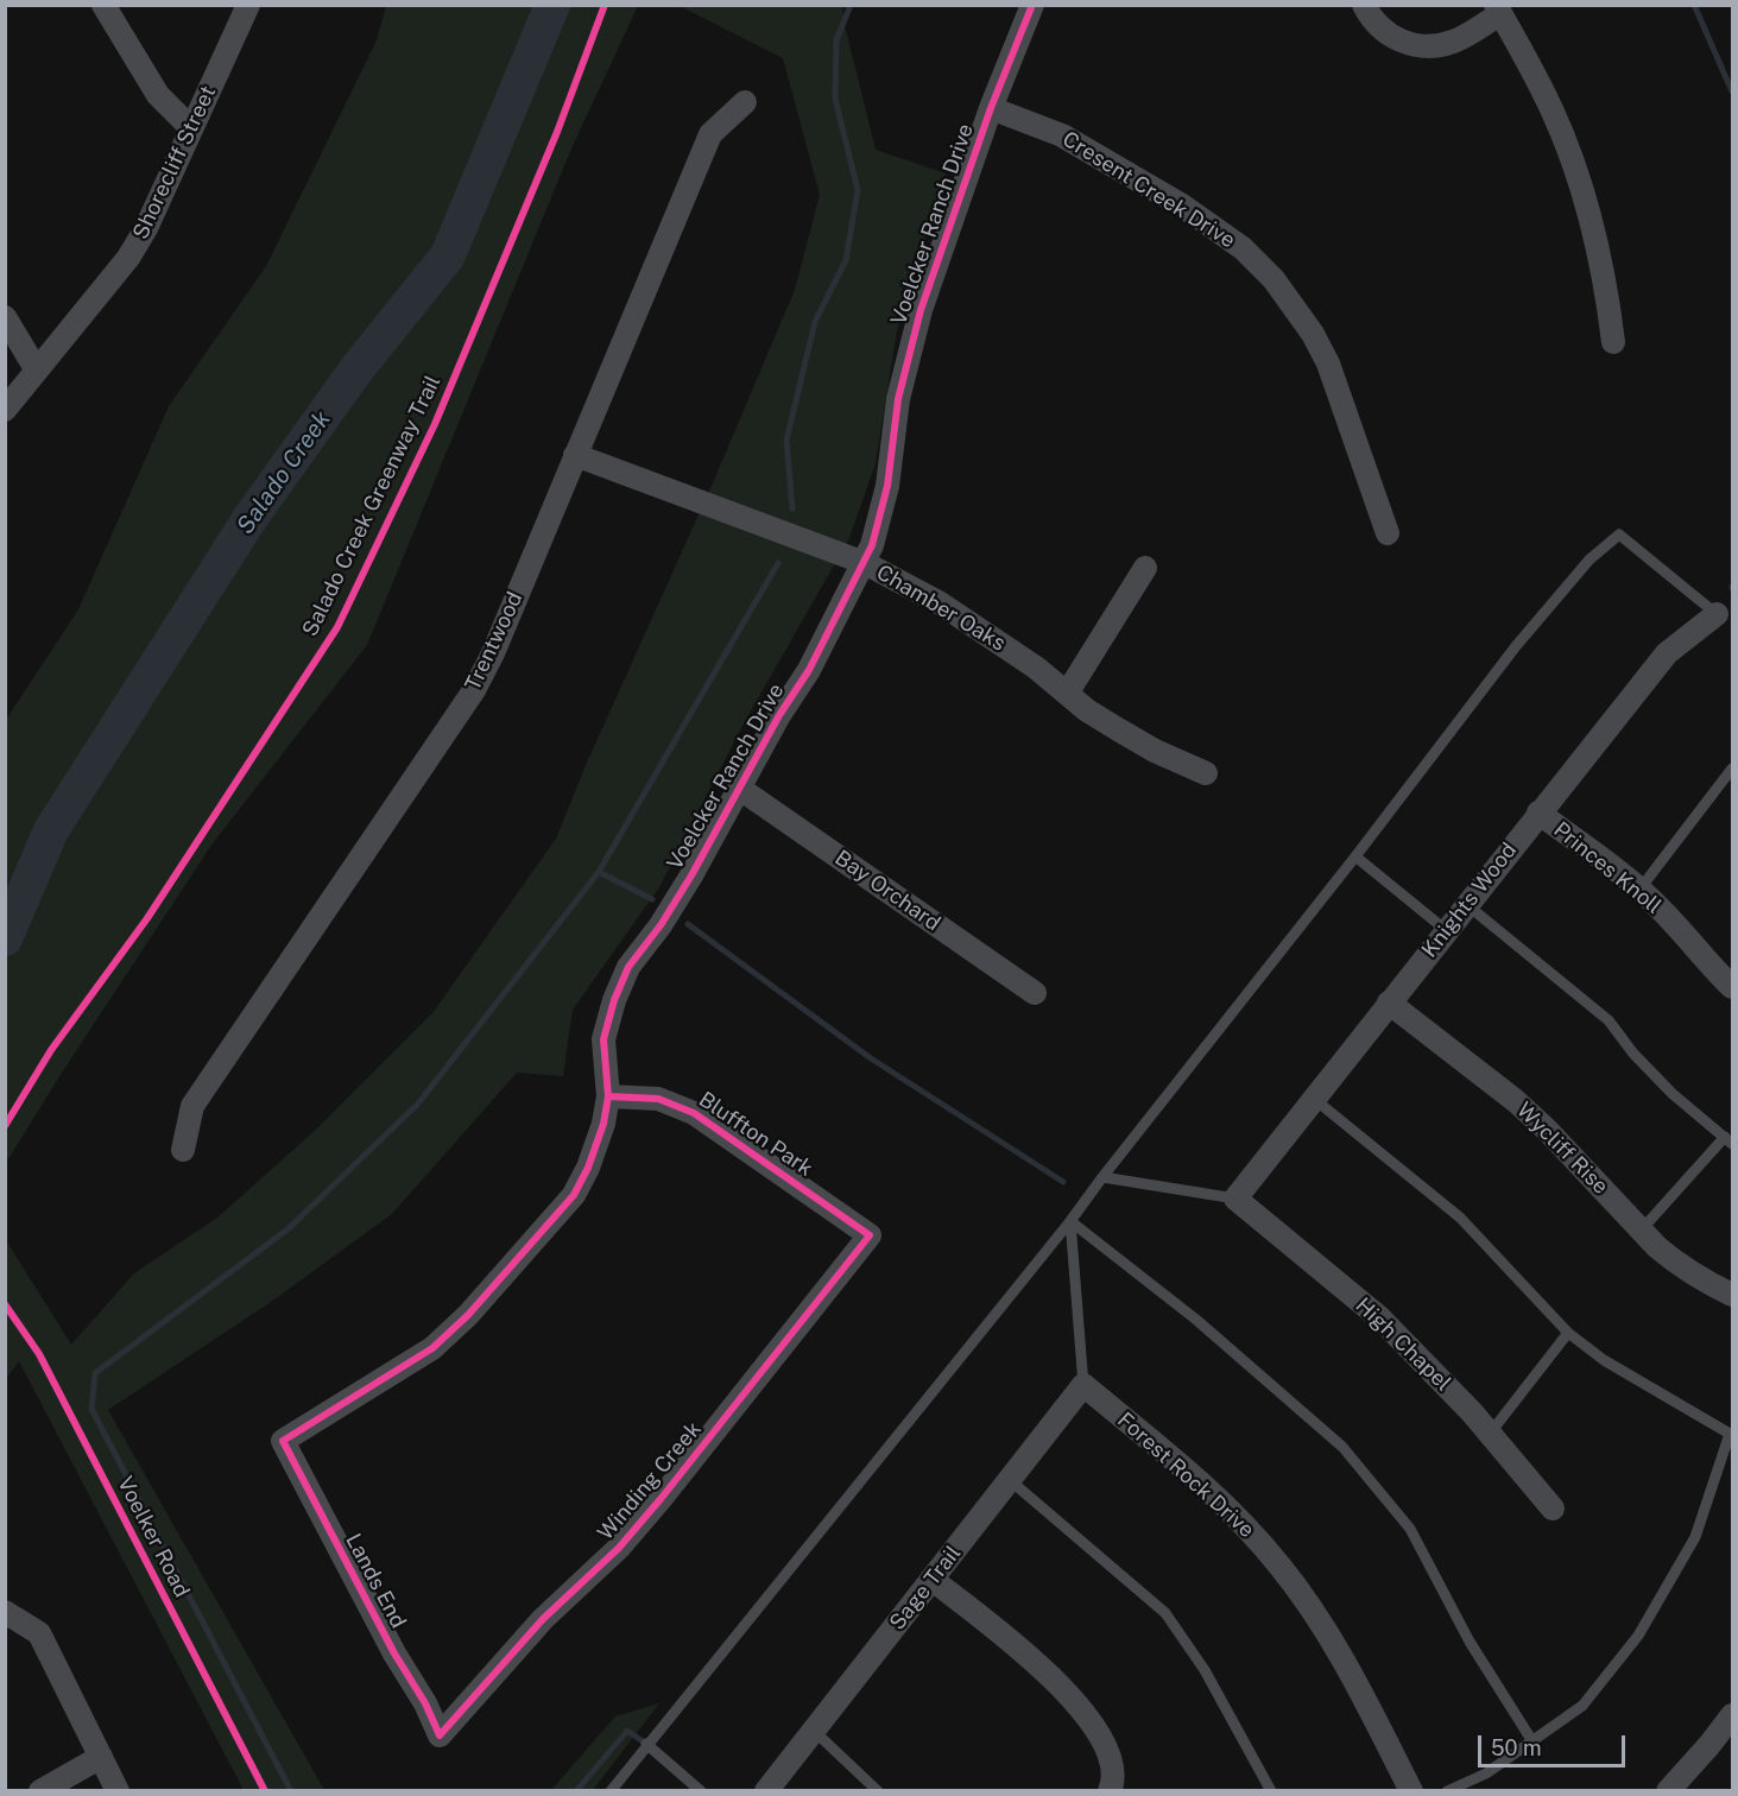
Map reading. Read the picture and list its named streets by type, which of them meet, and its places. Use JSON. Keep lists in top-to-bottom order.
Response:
{
  "streets": {
    "street": [
      "Shorecliff Street",
      "Cresent Creek Drive",
      "Voelcker Ranch Drive",
      "Chamber Oaks",
      "Trentwood",
      "Princes Knoll",
      "Bay Orchard",
      "Knights Wood",
      "Bluffton Park",
      "Wycliff Rise",
      "High Chapel",
      "Forest Rock Drive",
      "Winding Creek",
      "Lands End",
      "Sage Trail"
    ],
    "cycle path": ["Salado Creek Greenway Trail", "Voelker Road"]
  },
  "crossings": [
    ["Cresent Creek Drive", "Voelcker Ranch Drive"],
    ["Voelcker Ranch Drive", "Chamber Oaks"],
    ["Voelcker Ranch Drive", "Bay Orchard"],
    ["Voelcker Ranch Drive", "Bluffton Park"],
    ["Voelcker Ranch Drive", "Lands End"],
    ["Chamber Oaks", "Trentwood"],
    ["Princes Knoll", "Knights Wood"],
    ["Knights Wood", "Wycliff Rise"],
    ["Knights Wood", "High Chapel"],
    ["Bluffton Park", "Winding Creek"],
    ["Forest Rock Drive", "Sage Trail"],
    ["Winding Creek", "Lands End"]
  ],
  "water": ["Salado Creek"],
  "scale_bar": "50 m"
}
